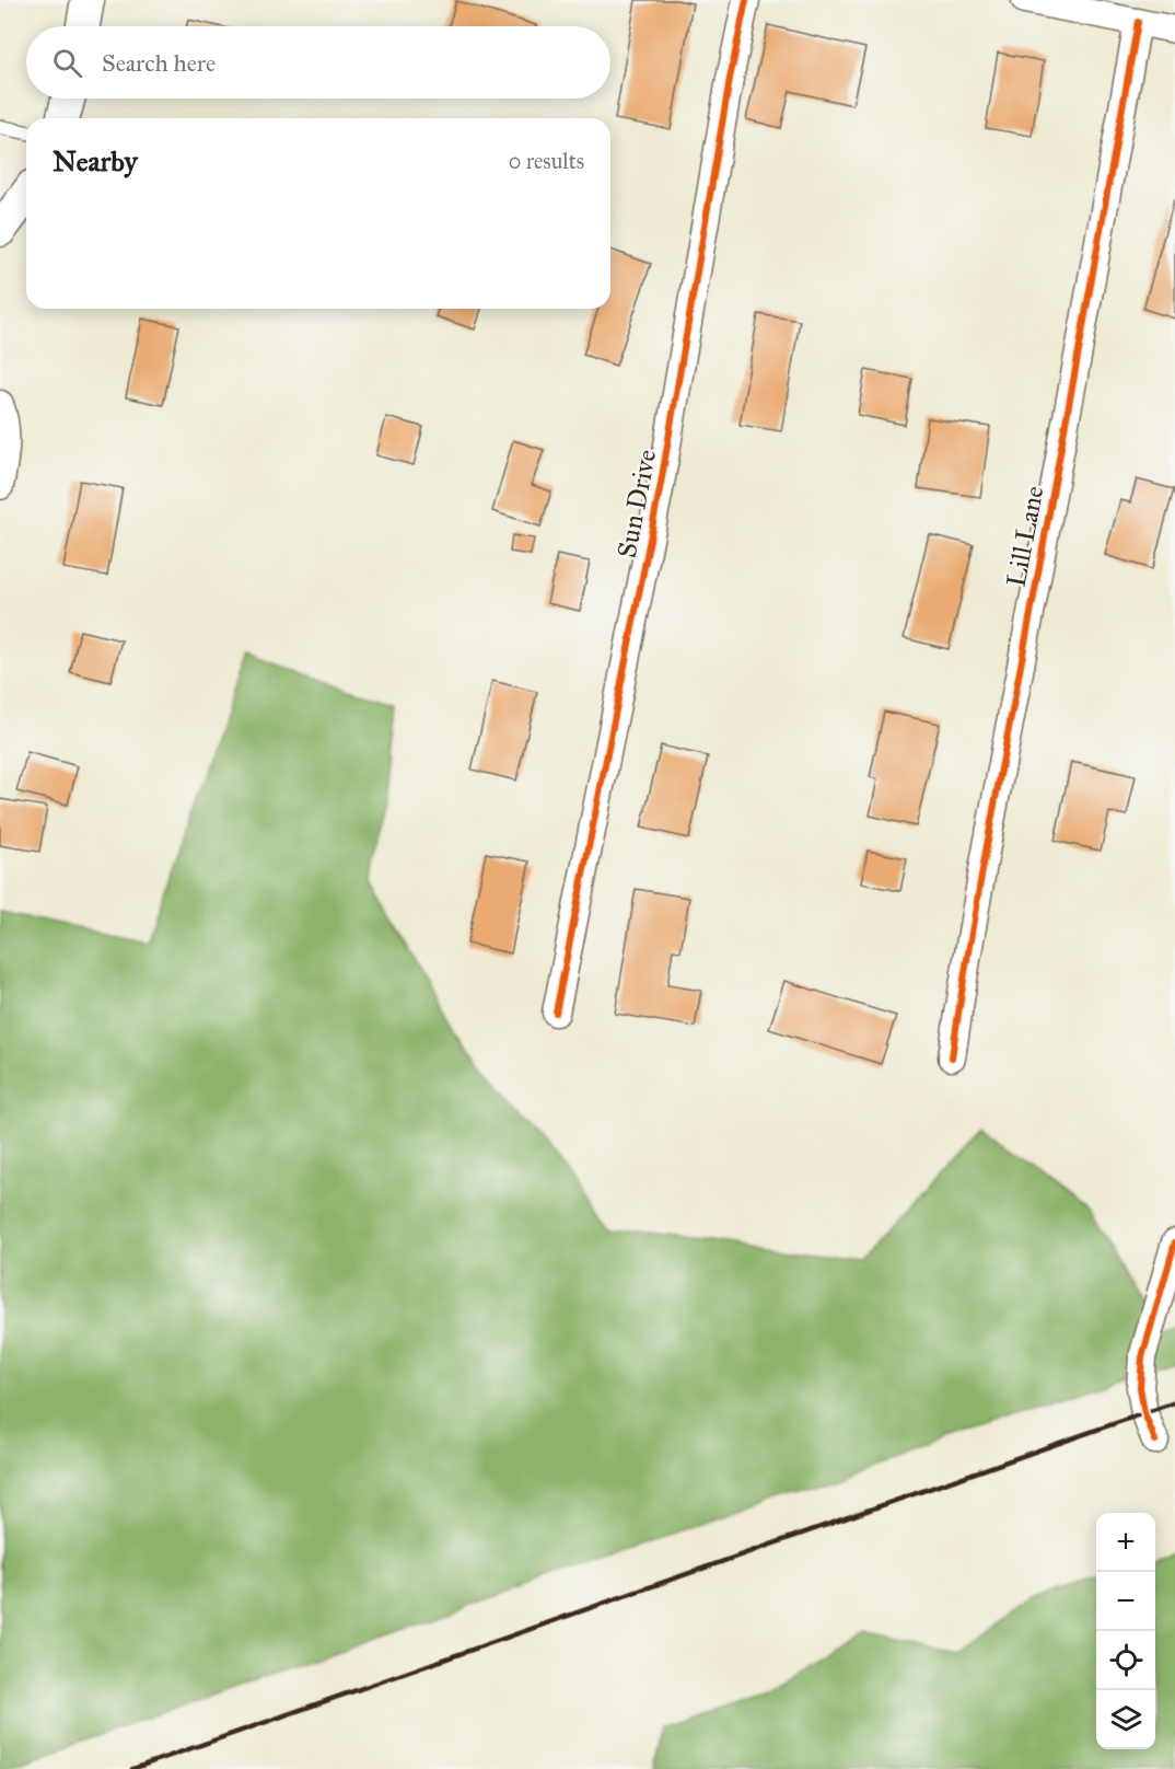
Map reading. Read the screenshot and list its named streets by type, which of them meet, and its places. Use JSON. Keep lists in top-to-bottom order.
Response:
{
  "streets": {
    "street": ["Sun Drive", "Lill Lane"]
  },
  "page": {
    "search": "Search here",
    "heading": ["Nearby", "0 results"],
    "map_buttons": ["+", "−"]
  }
}
